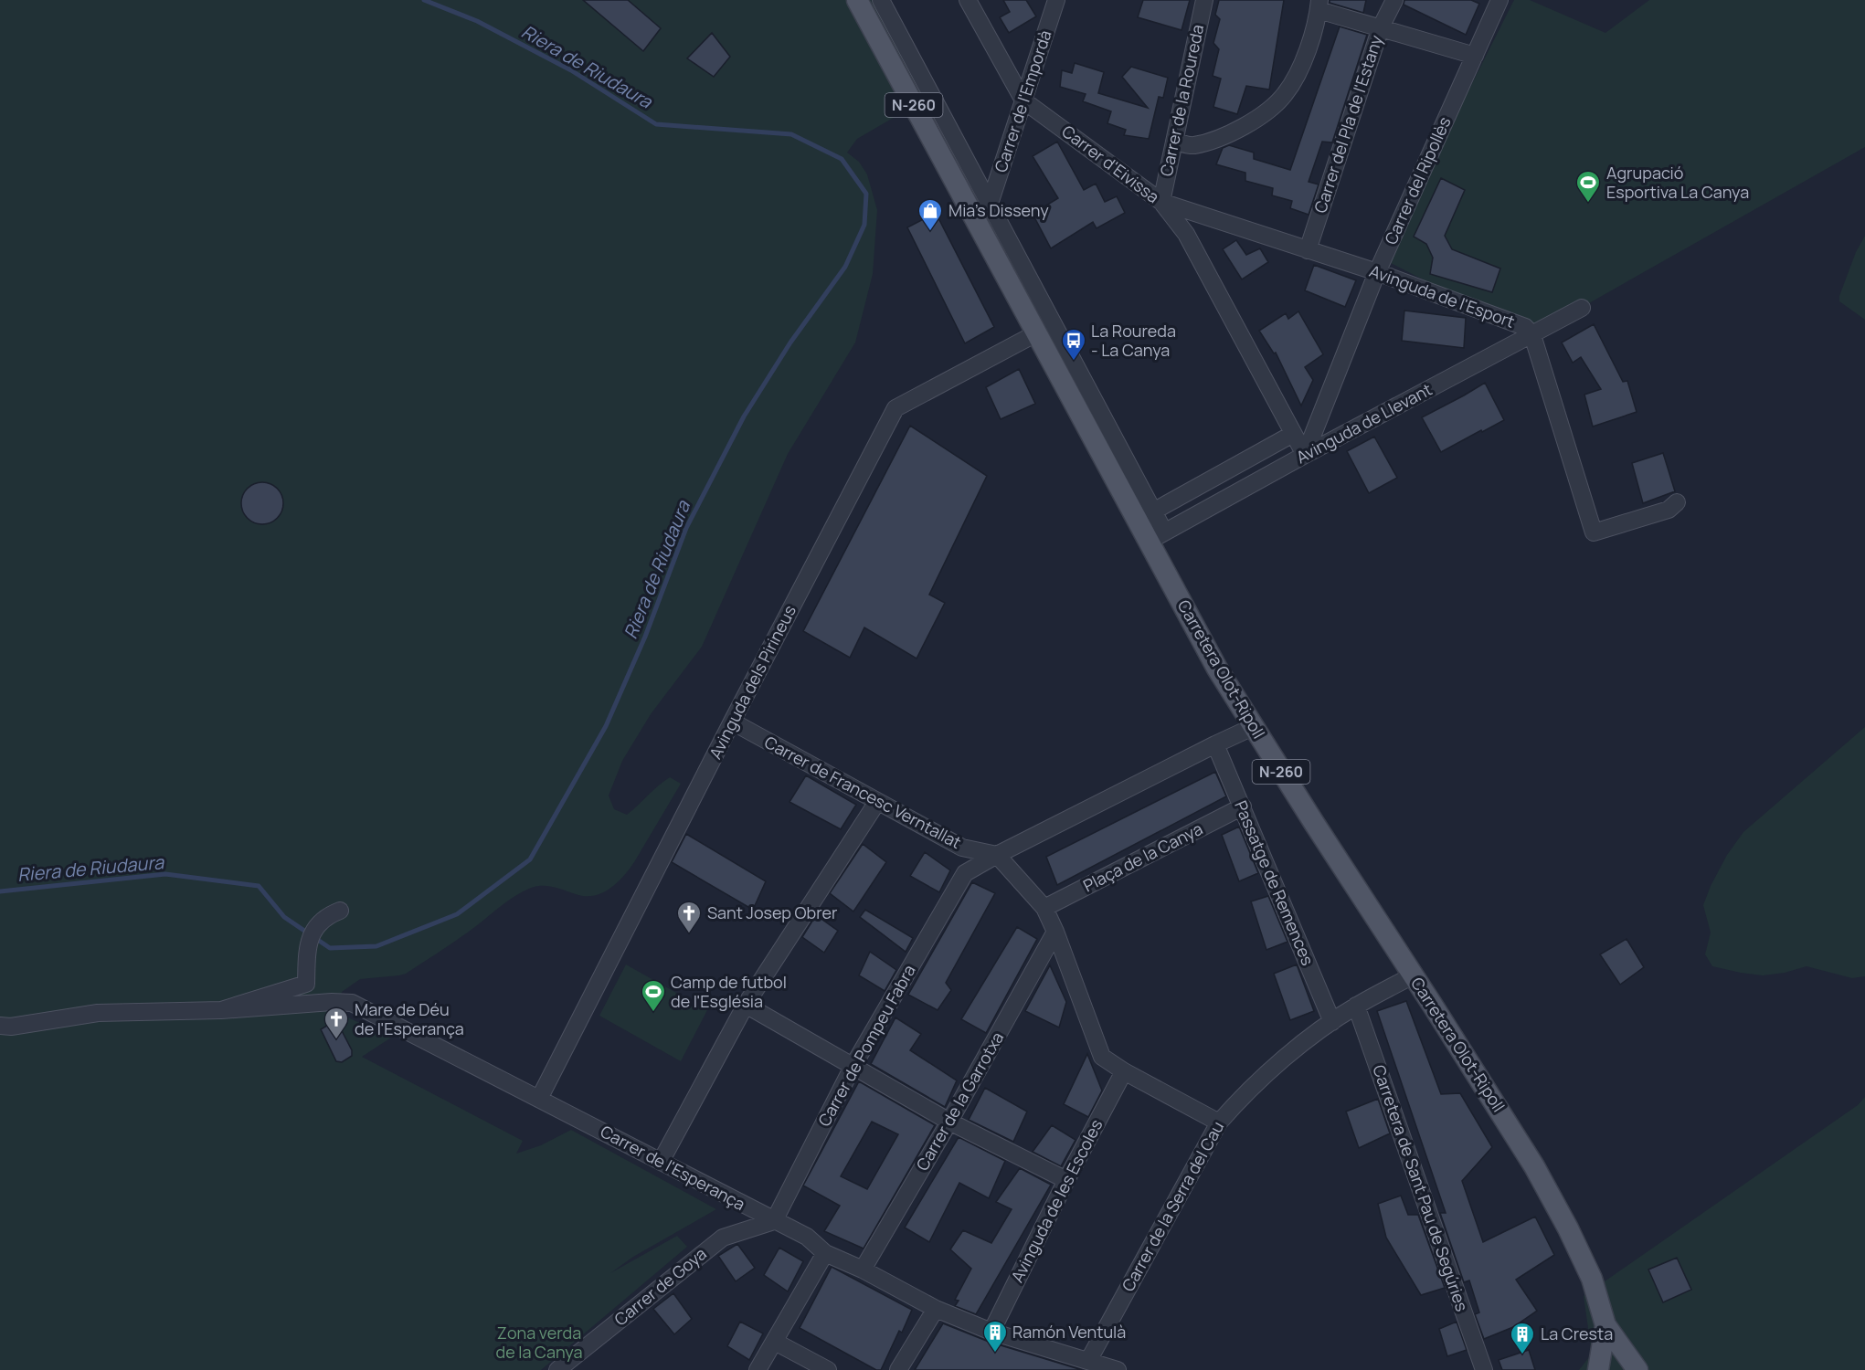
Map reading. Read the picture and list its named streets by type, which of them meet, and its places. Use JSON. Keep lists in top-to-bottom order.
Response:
{
  "streets": {
    "main road": ["N-260", "Carretera Olot-Ripoll"],
    "street": [
      "Carrer de la Roureda",
      "Carrer de l'Empordà",
      "Carrer del Pla de l'Estany",
      "Carrer d'Eivissa",
      "Carrer del Ripollès",
      "Avinguda de l'Esport",
      "Avinguda de Llevant",
      "Avinguda dels Pirineus",
      "Carrer de Francesc Verntallat",
      "Plaça de la Canya",
      "Passatge de Remences",
      "Carrer de Pompeu Fabra",
      "Carrer de la Garrotxa",
      "Carrer de l'Esperança",
      "Carretera de Sant Pau de Segúries",
      "Avinguda de les Escoles",
      "Carrer de la Serra del Cau",
      "Carrer de Goya"
    ]
  },
  "crossings": [
    ["Carrer de la Roureda", "Carrer d'Eivissa"],
    ["Carrer de la Roureda", "Avinguda de l'Esport"],
    ["Carrer de l'Empordà", "Carrer d'Eivissa"],
    ["Carrer del Pla de l'Estany", "Avinguda de l'Esport"],
    ["Carrer d'Eivissa", "Carrer del Ripollès"],
    ["Carrer d'Eivissa", "Avinguda de l'Esport"],
    ["Carrer d'Eivissa", "Avinguda de Llevant"],
    ["Carrer del Ripollès", "Avinguda de l'Esport"],
    ["Carrer del Ripollès", "Avinguda de Llevant"],
    ["Avinguda de l'Esport", "Avinguda de Llevant"],
    ["Avinguda de Llevant", "Carretera Olot-Ripoll"],
    ["Carretera Olot-Ripoll", "Avinguda dels Pirineus"],
    ["Carretera Olot-Ripoll", "Carrer de Francesc Verntallat"],
    ["Carretera Olot-Ripoll", "Carrer de la Serra del Cau"],
    ["Avinguda dels Pirineus", "Carrer de Francesc Verntallat"],
    ["Avinguda dels Pirineus", "Carrer de l'Esperança"],
    ["Carrer de Francesc Verntallat", "Passatge de Remences"],
    ["Carrer de Francesc Verntallat", "Carrer de Pompeu Fabra"],
    ["Plaça de la Canya", "Passatge de Remences"],
    ["Passatge de Remences", "Carrer de la Serra del Cau"],
    ["Carrer de Pompeu Fabra", "Carrer de l'Esperança"],
    ["Carrer de Pompeu Fabra", "Carrer de Goya"],
    ["Carrer de la Garrotxa", "Carrer de l'Esperança"],
    ["Carrer de l'Esperança", "Avinguda de les Escoles"],
    ["Carrer de l'Esperança", "Carrer de la Serra del Cau"],
    ["Carrer de l'Esperança", "Carrer de Goya"],
    ["Carretera de Sant Pau de Segúries", "Carrer de la Serra del Cau"]
  ],
  "water": ["Riera de Riudaura"],
  "parks": ["Zona verda de la Canya"],
  "places": {
    "sports": ["Agrupació Esportiva La Canya", "Camp de futbol de l'Església"],
    "shop": ["Mia's Disseny"],
    "bus stop": ["La Roureda - La Canya"],
    "church": ["Sant Josep Obrer", "Mare de Déu de l'Esperança"],
    "building": ["Ramón Ventulà", "La Cresta"]
  }
}
